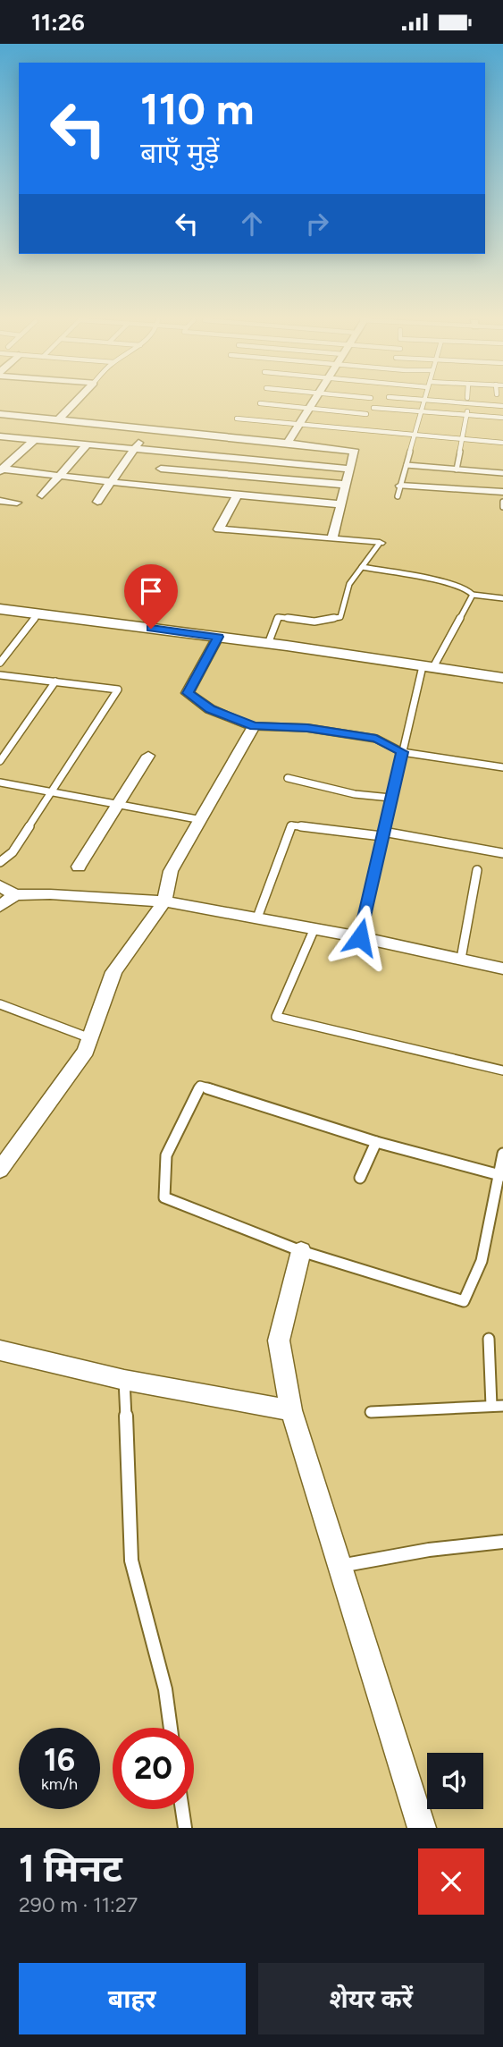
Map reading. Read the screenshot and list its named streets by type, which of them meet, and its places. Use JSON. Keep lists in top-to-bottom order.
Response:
{
  "page": {
    "status": "11:26",
    "turn": ["110 m", "बाएँ मुड़ें"],
    "speed": "16 km/h",
    "limit": "20",
    "heading": ["1 मिनट", "290 m · 11:27"],
    "buttons": ["बाहर", "शेयर करें"]
  }
}
